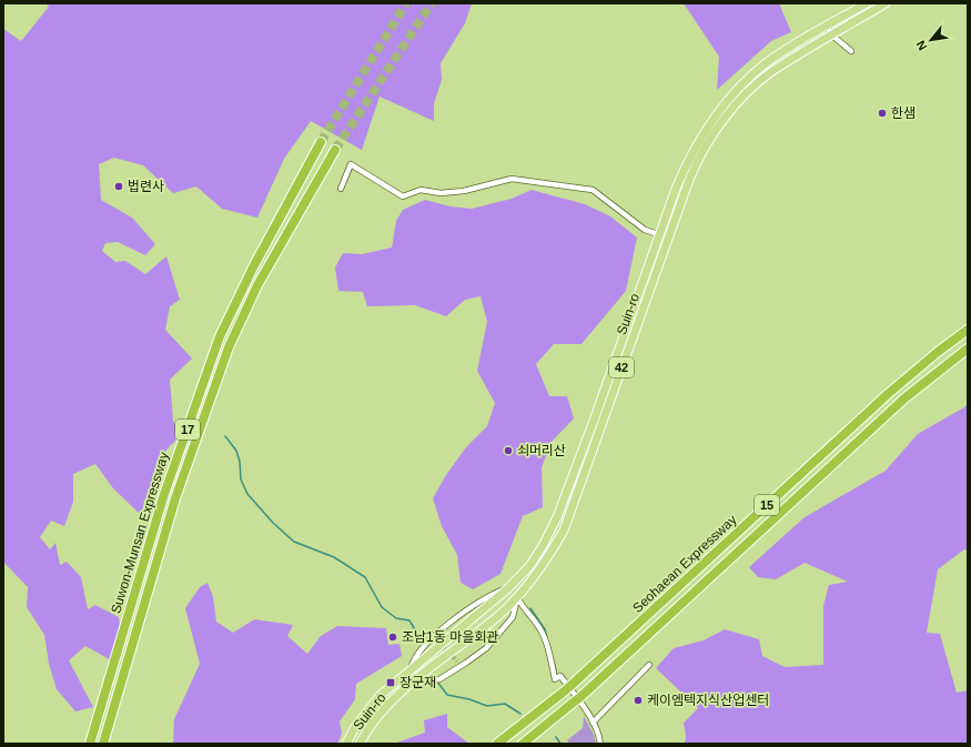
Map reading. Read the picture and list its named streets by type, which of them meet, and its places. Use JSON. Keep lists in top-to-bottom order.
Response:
{
  "streets": {
    "highway": [
      "17",
      "15",
      "Suwon-Munsan Expressway",
      "Seohaean Expressway"
    ],
    "main road": ["Suin-ro", "42"]
  },
  "places": {
    "other": [
      "한샘",
      "법련사",
      "쇠머리산",
      "조남1동 마을회관",
      "케이엠텍지식산업센터"
    ],
    "transit": ["장군재"]
  },
  "north": "bottom left"
}
